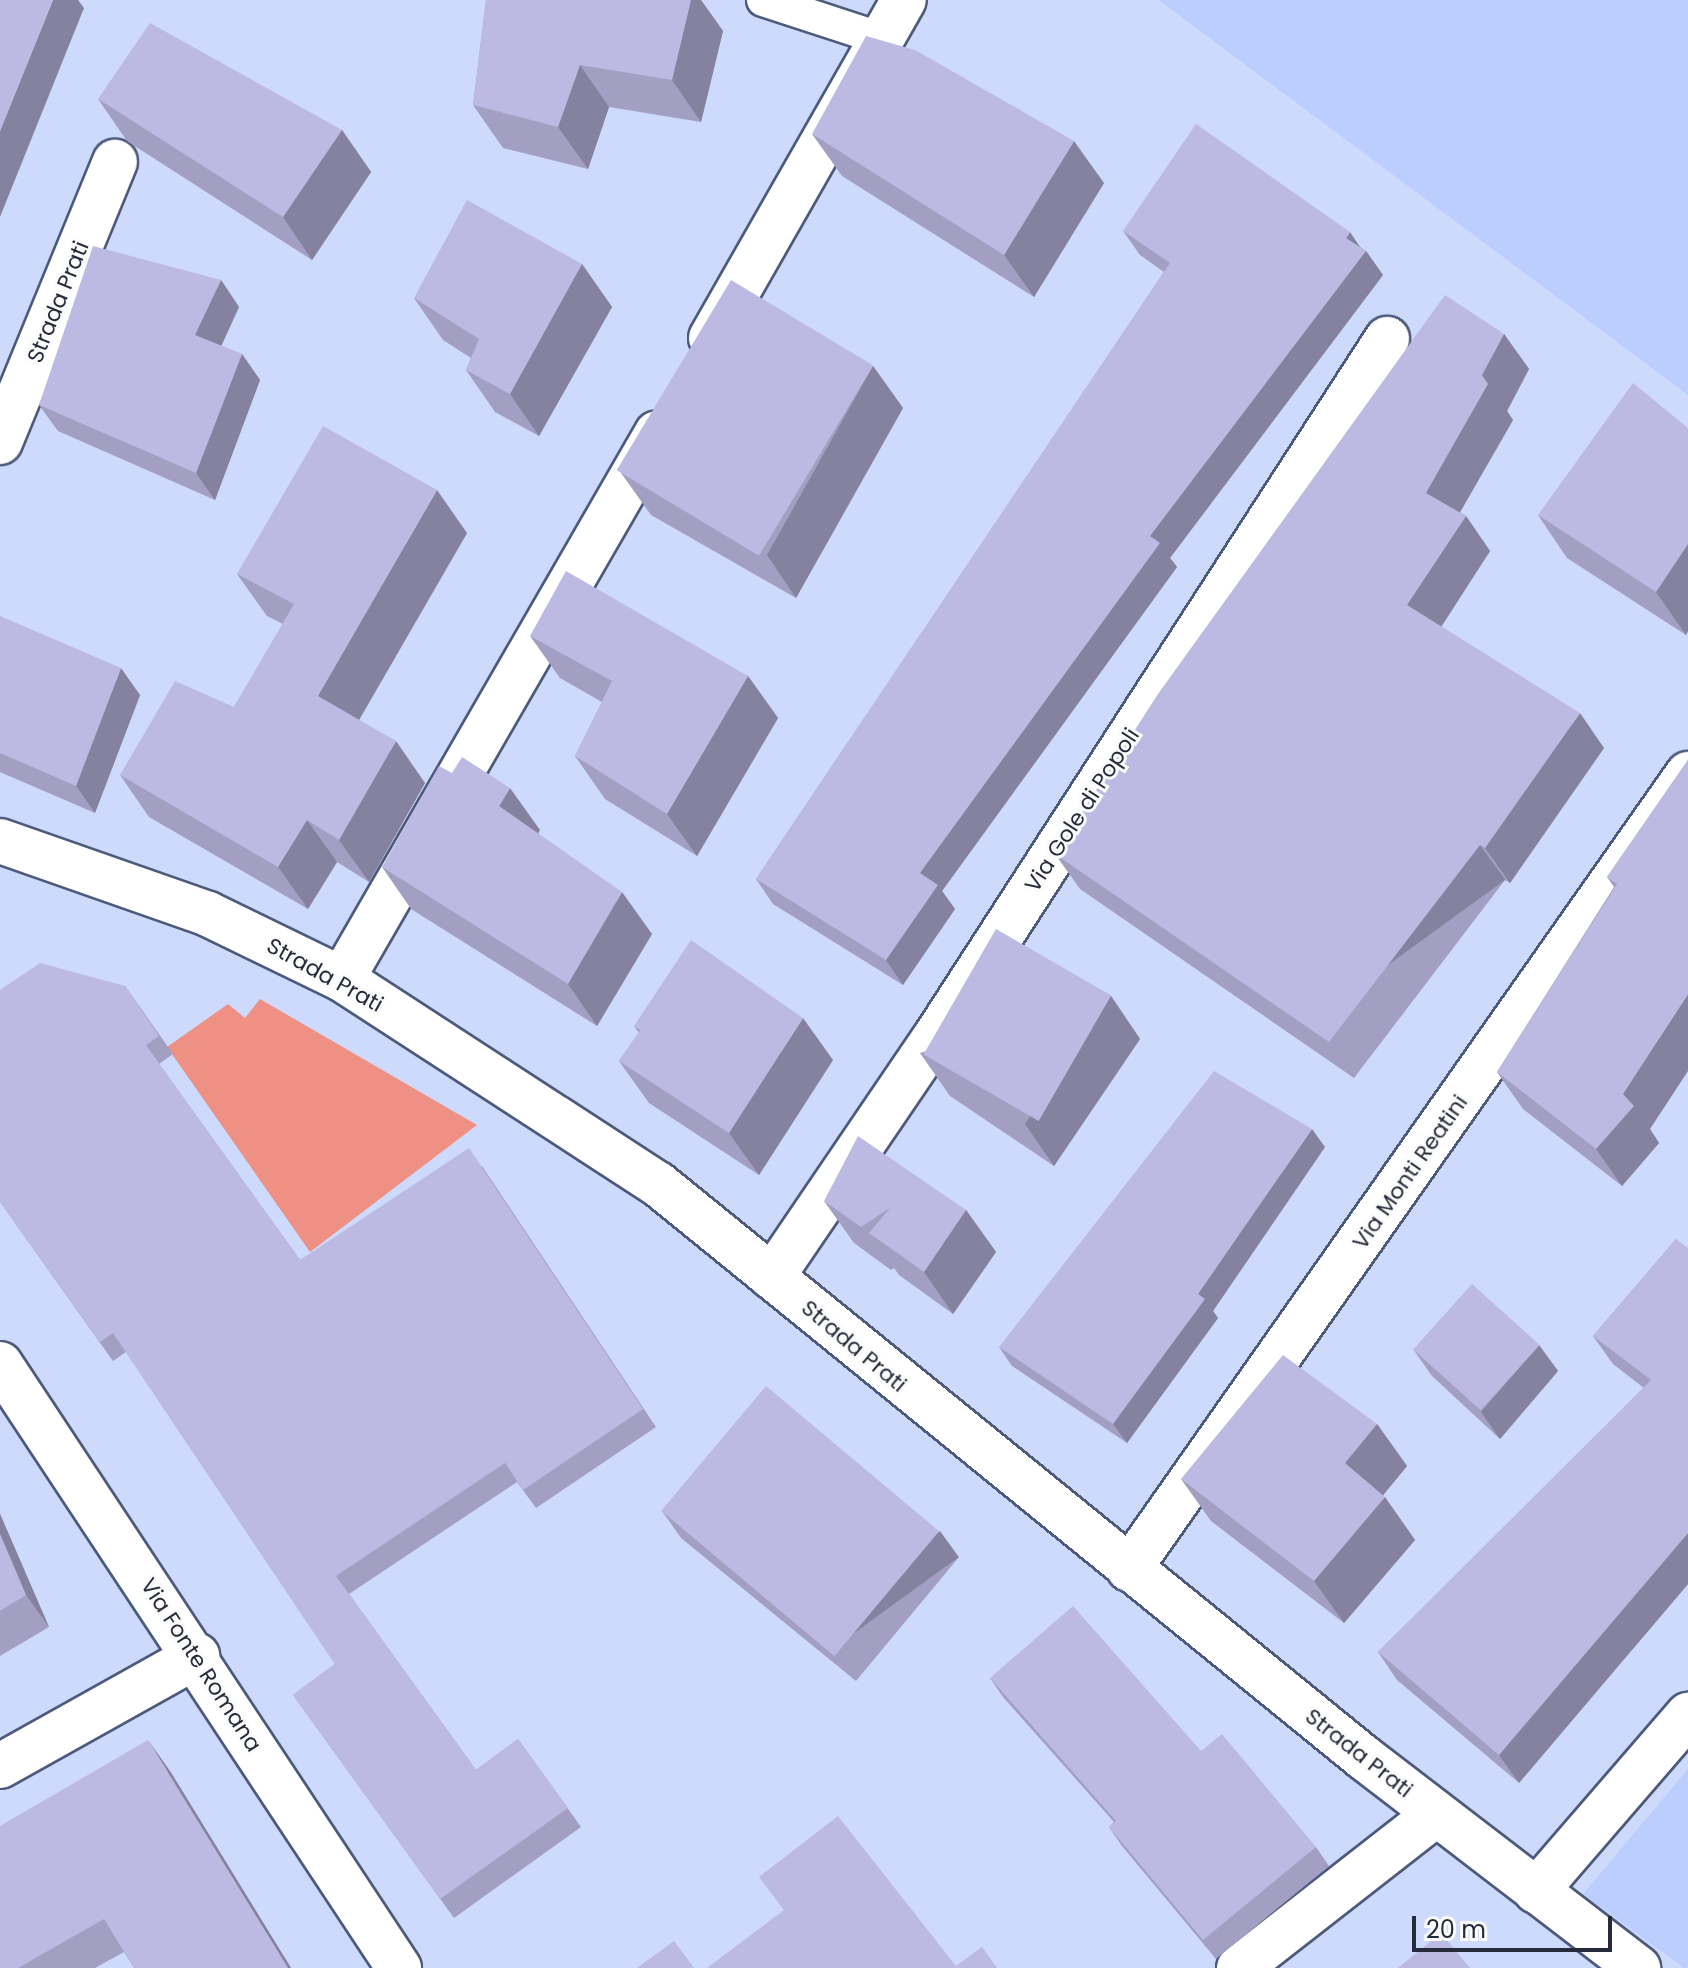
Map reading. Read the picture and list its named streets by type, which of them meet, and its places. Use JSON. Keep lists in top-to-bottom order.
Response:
{
  "streets": {
    "street": [
      "Strada Prati",
      "Via Gole di Popoli",
      "Via Monti Reatini",
      "Via Fonte Romana"
    ]
  },
  "crossings": [
    ["Strada Prati", "Via Gole di Popoli"],
    ["Strada Prati", "Via Monti Reatini"]
  ],
  "scale_bar": "20 m"
}
